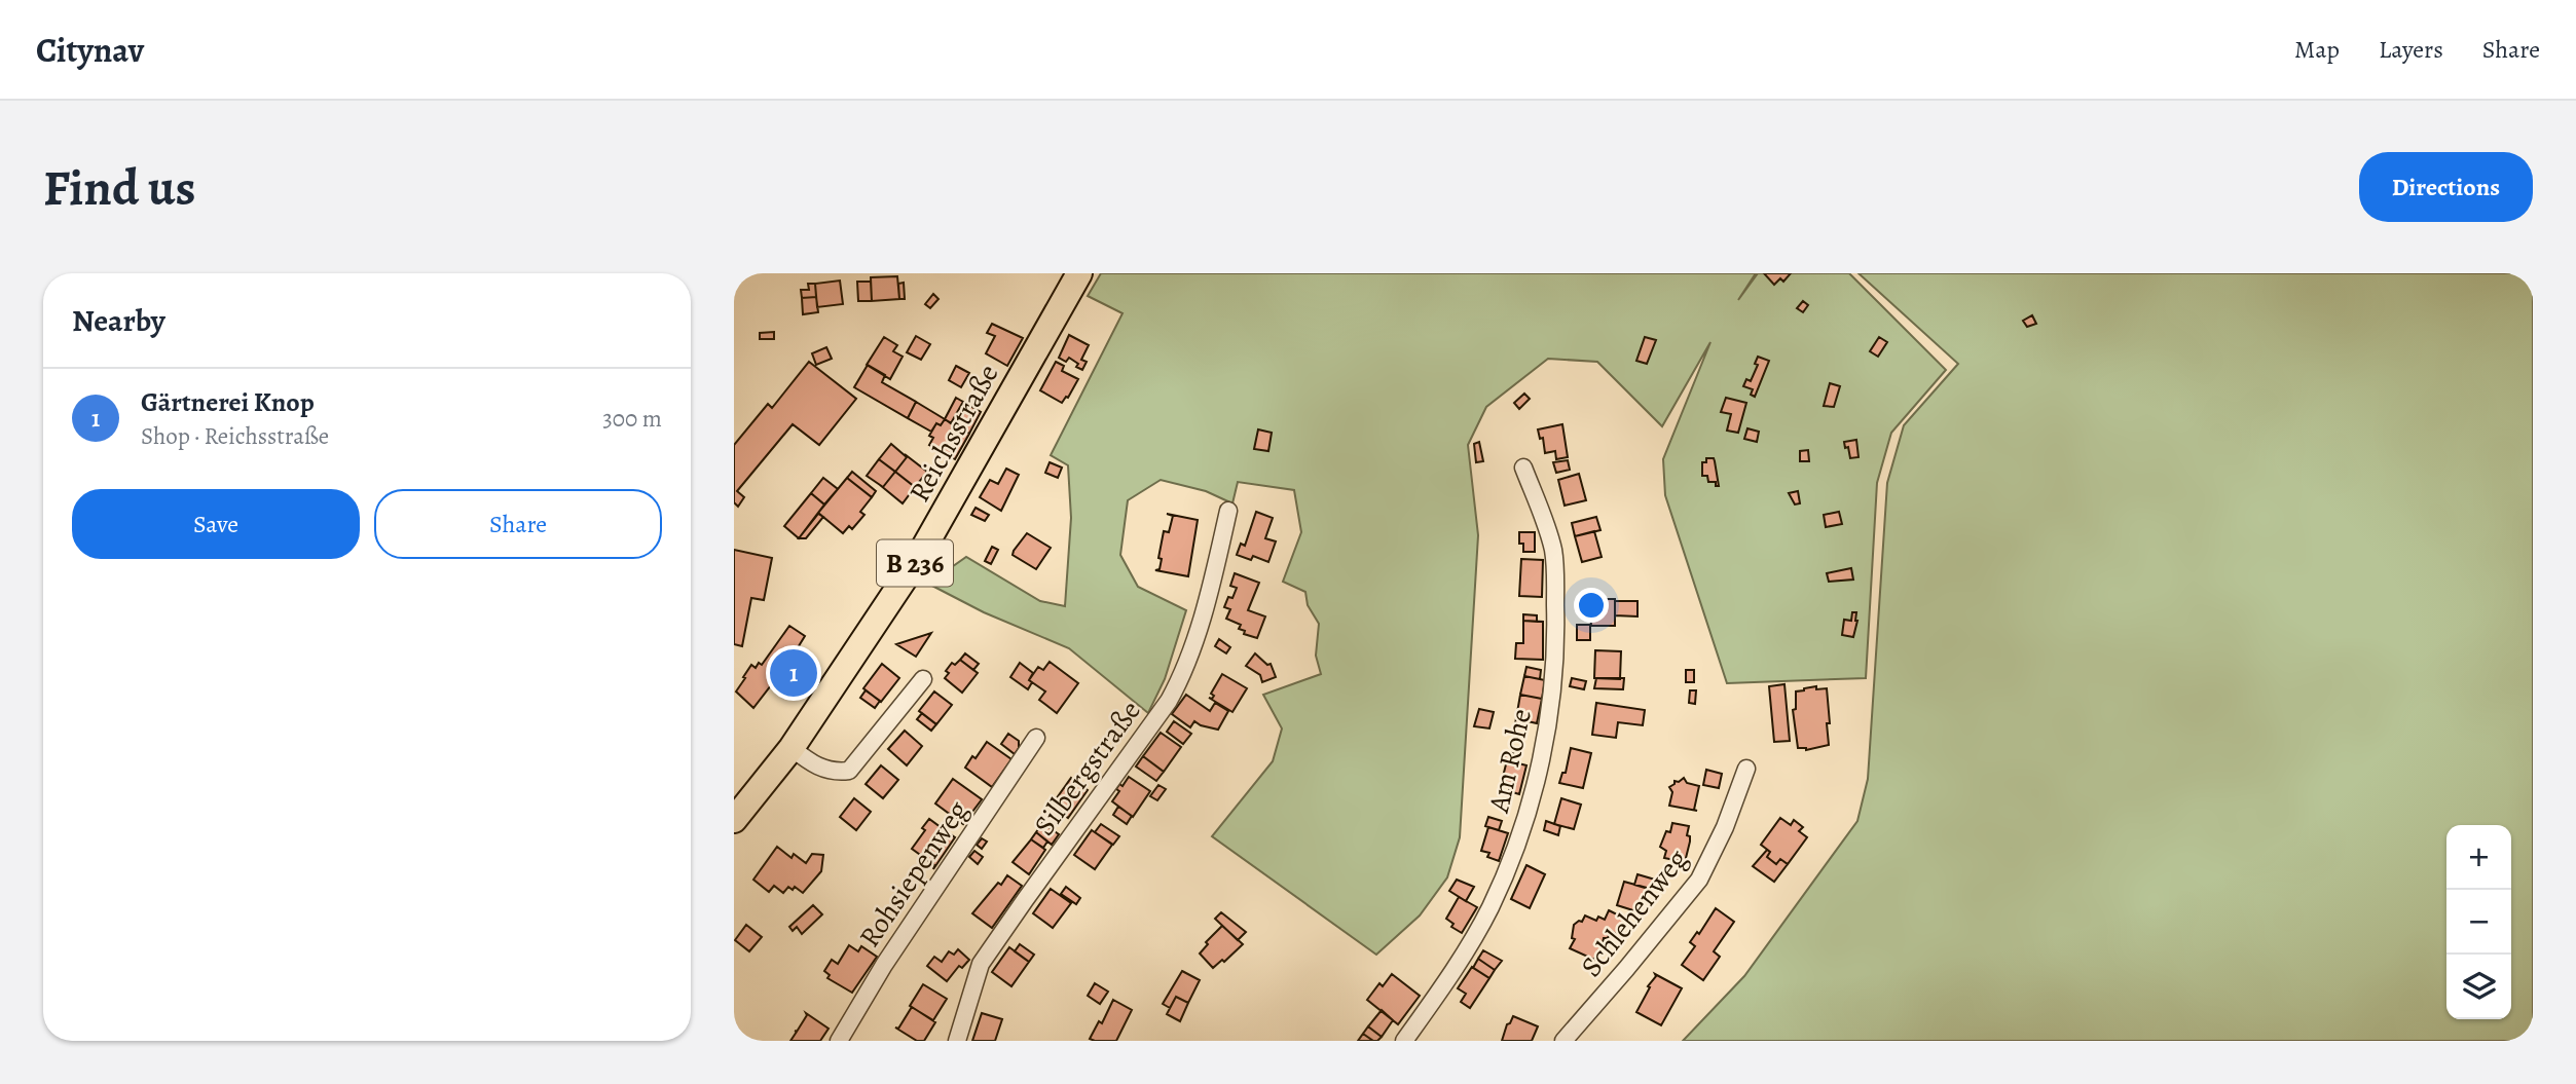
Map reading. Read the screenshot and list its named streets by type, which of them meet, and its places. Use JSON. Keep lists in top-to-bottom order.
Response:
{
  "streets": {
    "main road": ["Reichsstraße", "B 236"],
    "street": [
      "Am Rohe",
      "Silbergstraße",
      "Rohsiepenweg",
      "Schlehenweg"
    ]
  },
  "page": {
    "header": "Citynav",
    "nav": ["Map", "Layers", "Share"],
    "buttons": [
      "Directions",
      ["Save", "Share"]
    ],
    "title": "Find us",
    "heading": "Nearby",
    "list": [
      {
        "mark": "1",
        "name": "Gärtnerei Knop",
        "note": "Shop · Reichsstraße",
        "value": "300 m"
      }
    ],
    "pins": "1",
    "map_buttons": ["+", "−"]
  }
}
